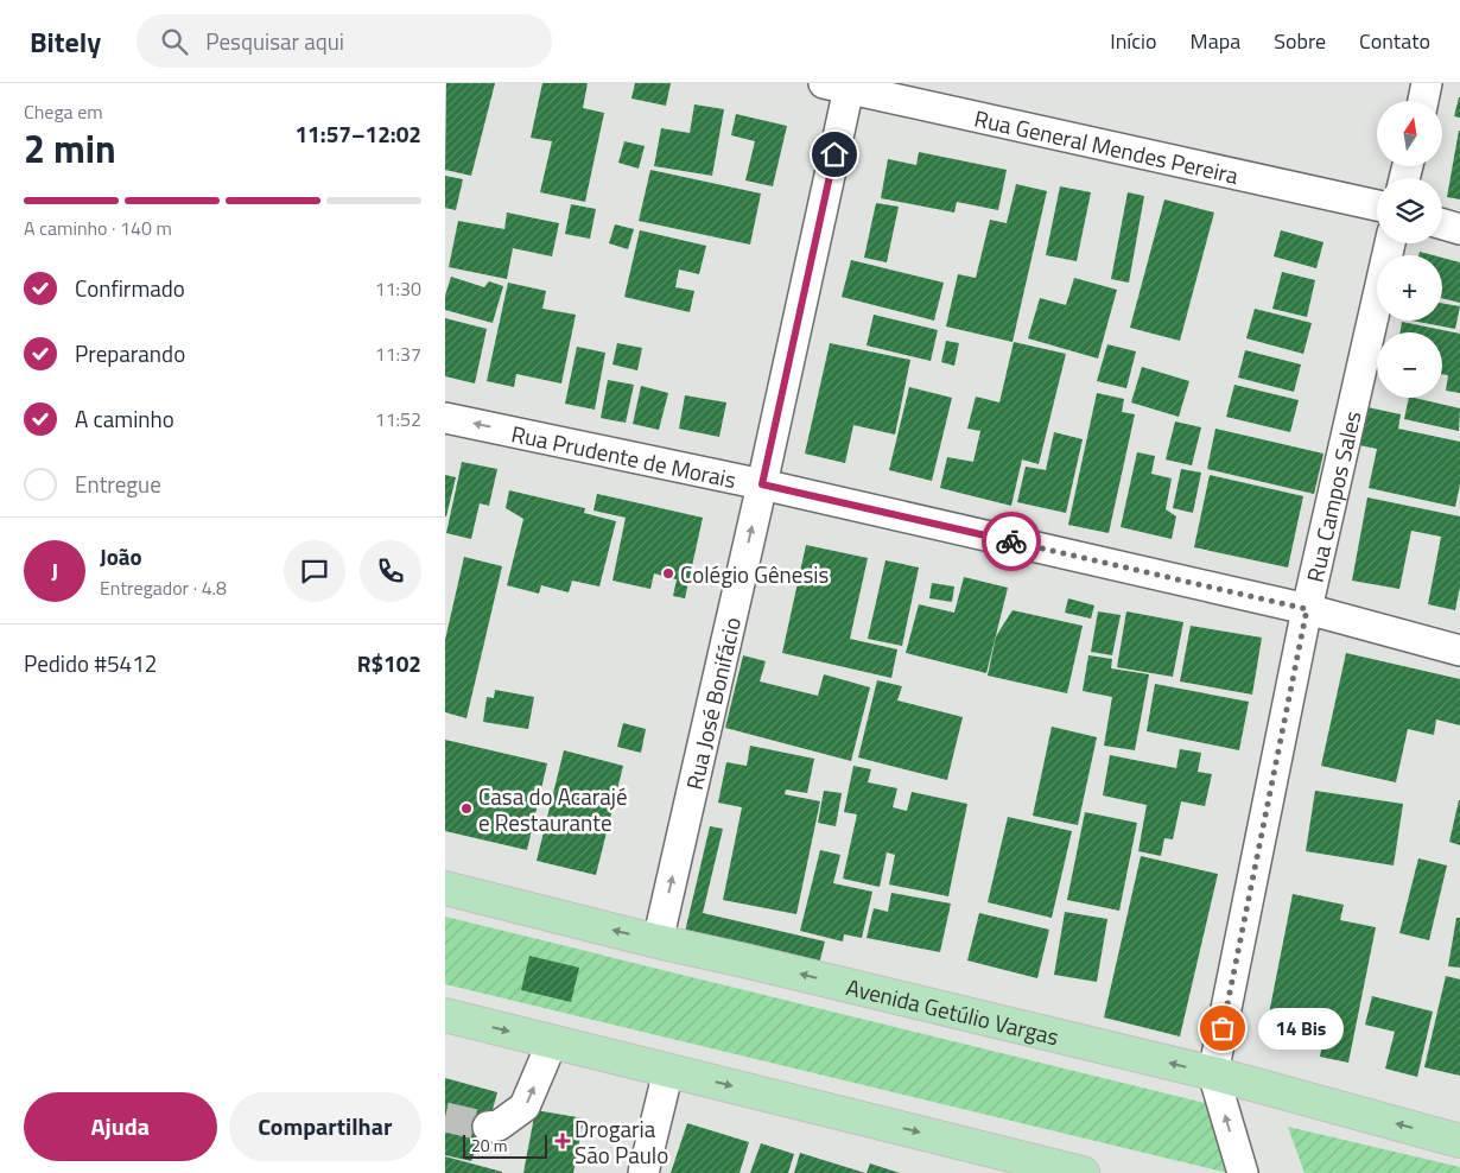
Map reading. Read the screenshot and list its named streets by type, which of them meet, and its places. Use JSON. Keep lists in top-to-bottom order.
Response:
{
  "streets": {
    "main road": ["Avenida Getúlio Vargas"],
    "street": [
      "Rua General Mendes Pereira",
      "Rua Prudente de Morais",
      "Rua Campos Sales",
      "Rua José Bonifácio"
    ]
  },
  "crossings": [
    ["Rua General Mendes Pereira", "Rua José Bonifácio"],
    ["Rua Prudente de Morais", "Rua Campos Sales"],
    ["Rua Prudente de Morais", "Rua José Bonifácio"],
    ["Rua Campos Sales", "Avenida Getúlio Vargas"],
    ["Rua José Bonifácio", "Avenida Getúlio Vargas"]
  ],
  "one_way": ["Rua José Bonifácio"],
  "places": {
    "other": ["Colégio Gênesis", "Casa do Acarajé e Restaurante", "14 Bis"],
    "health": ["Drogaria São Paulo"]
  },
  "scale_bar": "20 m",
  "north": "top",
  "page": {
    "header": "Bitely",
    "search": "Pesquisar aqui",
    "nav": [
      "Início",
      "Mapa",
      "Sobre",
      "Contato"
    ],
    "heading": ["2 min", "Chega em", "11:57–12:02"],
    "panel": [
      "João",
      "Entregador · 4.8",
      "Pedido #5412",
      "R$102"
    ],
    "map_buttons": ["+", "−"],
    "bar": "A caminho · 140 m",
    "list": [
      ["Confirmado", "11:30"],
      ["Preparando", "11:37"],
      ["A caminho", "11:52"],
      "Entregue"
    ],
    "round": "J",
    "bubble": "14 Bis",
    "buttons": ["Ajuda", "Compartilhar"],
    "scale": "20 m"
  }
}
